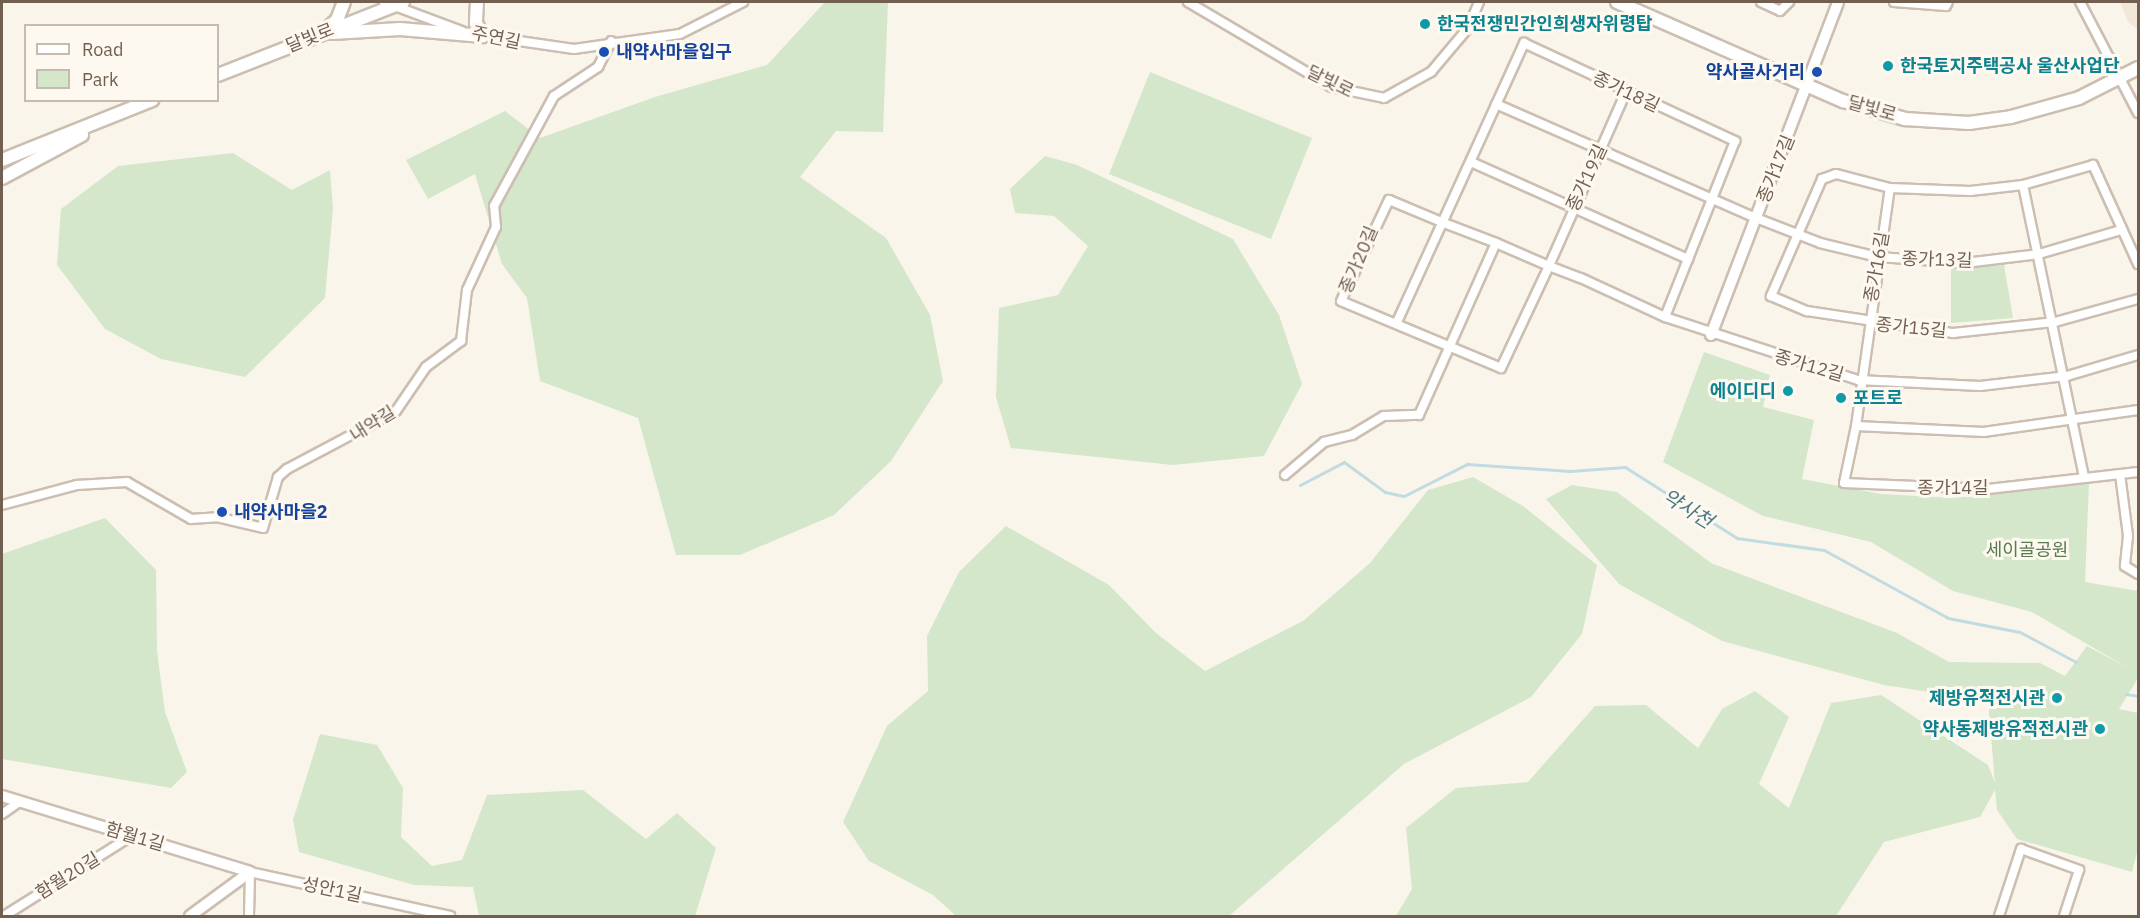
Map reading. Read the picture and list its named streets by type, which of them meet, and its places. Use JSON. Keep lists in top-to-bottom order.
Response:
{
  "streets": {
    "main road": ["달빛로"],
    "street": [
      "주연길",
      "종가18길",
      "종가17길",
      "종가19길",
      "종가20길",
      "종가13길",
      "종가16길",
      "종가15길",
      "종가12길",
      "내약길",
      "종가14길",
      "함월1길",
      "함월20길",
      "성안1길"
    ]
  },
  "crossings": [
    ["달빛로", "주연길"],
    ["달빛로", "종가17길"],
    ["주연길", "내약길"],
    ["종가18길", "종가19길"],
    ["종가18길", "종가20길"],
    ["종가18길", "종가13길"],
    ["종가18길", "종가12길"],
    ["종가17길", "종가13길"],
    ["종가17길", "종가12길"],
    ["종가19길", "종가20길"],
    ["종가19길", "종가12길"],
    ["종가20길", "종가12길"],
    ["종가13길", "종가16길"],
    ["종가13길", "종가15길"],
    ["종가16길", "종가15길"],
    ["종가16길", "종가12길"],
    ["종가16길", "종가14길"],
    ["종가12길", "종가14길"],
    ["함월1길", "함월20길"],
    ["함월1길", "성안1길"]
  ],
  "water": ["약사천"],
  "parks": ["세이골공원"],
  "places": [
    "한국전쟁민간인희생자위령탑",
    "내약사마을입구",
    "한국토지주택공사 울산사업단",
    "약사골사거리",
    "에이디디",
    "포트로",
    "내약사마을2",
    "제방유적전시관",
    "약사동제방유적전시관"
  ],
  "legend": ["Road", "Park"]
}
